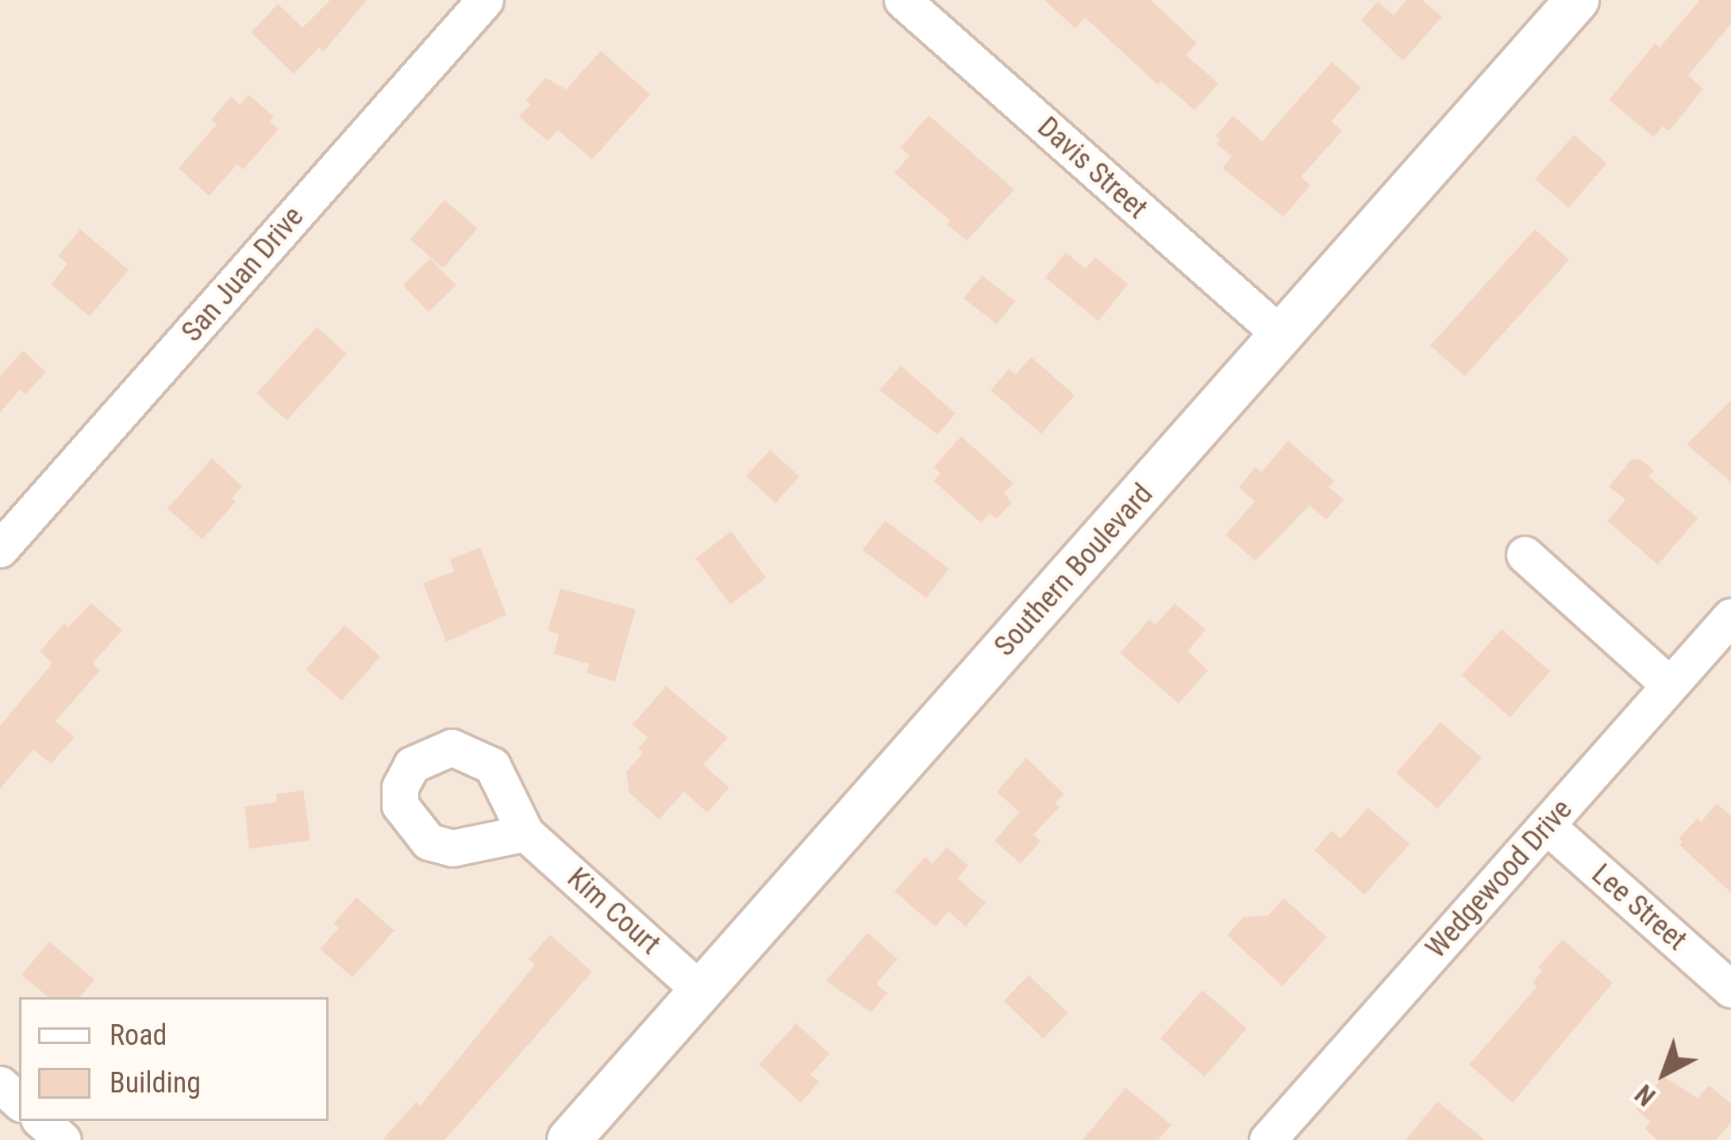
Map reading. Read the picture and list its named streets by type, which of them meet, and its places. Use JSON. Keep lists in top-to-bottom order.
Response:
{
  "streets": {
    "street": [
      "Davis Street",
      "San Juan Drive",
      "Southern Boulevard",
      "Wedgewood Drive",
      "Lee Street",
      "Kim Court"
    ]
  },
  "crossings": [
    ["Davis Street", "Southern Boulevard"],
    ["Southern Boulevard", "Kim Court"],
    ["Wedgewood Drive", "Lee Street"]
  ],
  "legend": ["Road", "Building"],
  "north": "bottom left"
}
